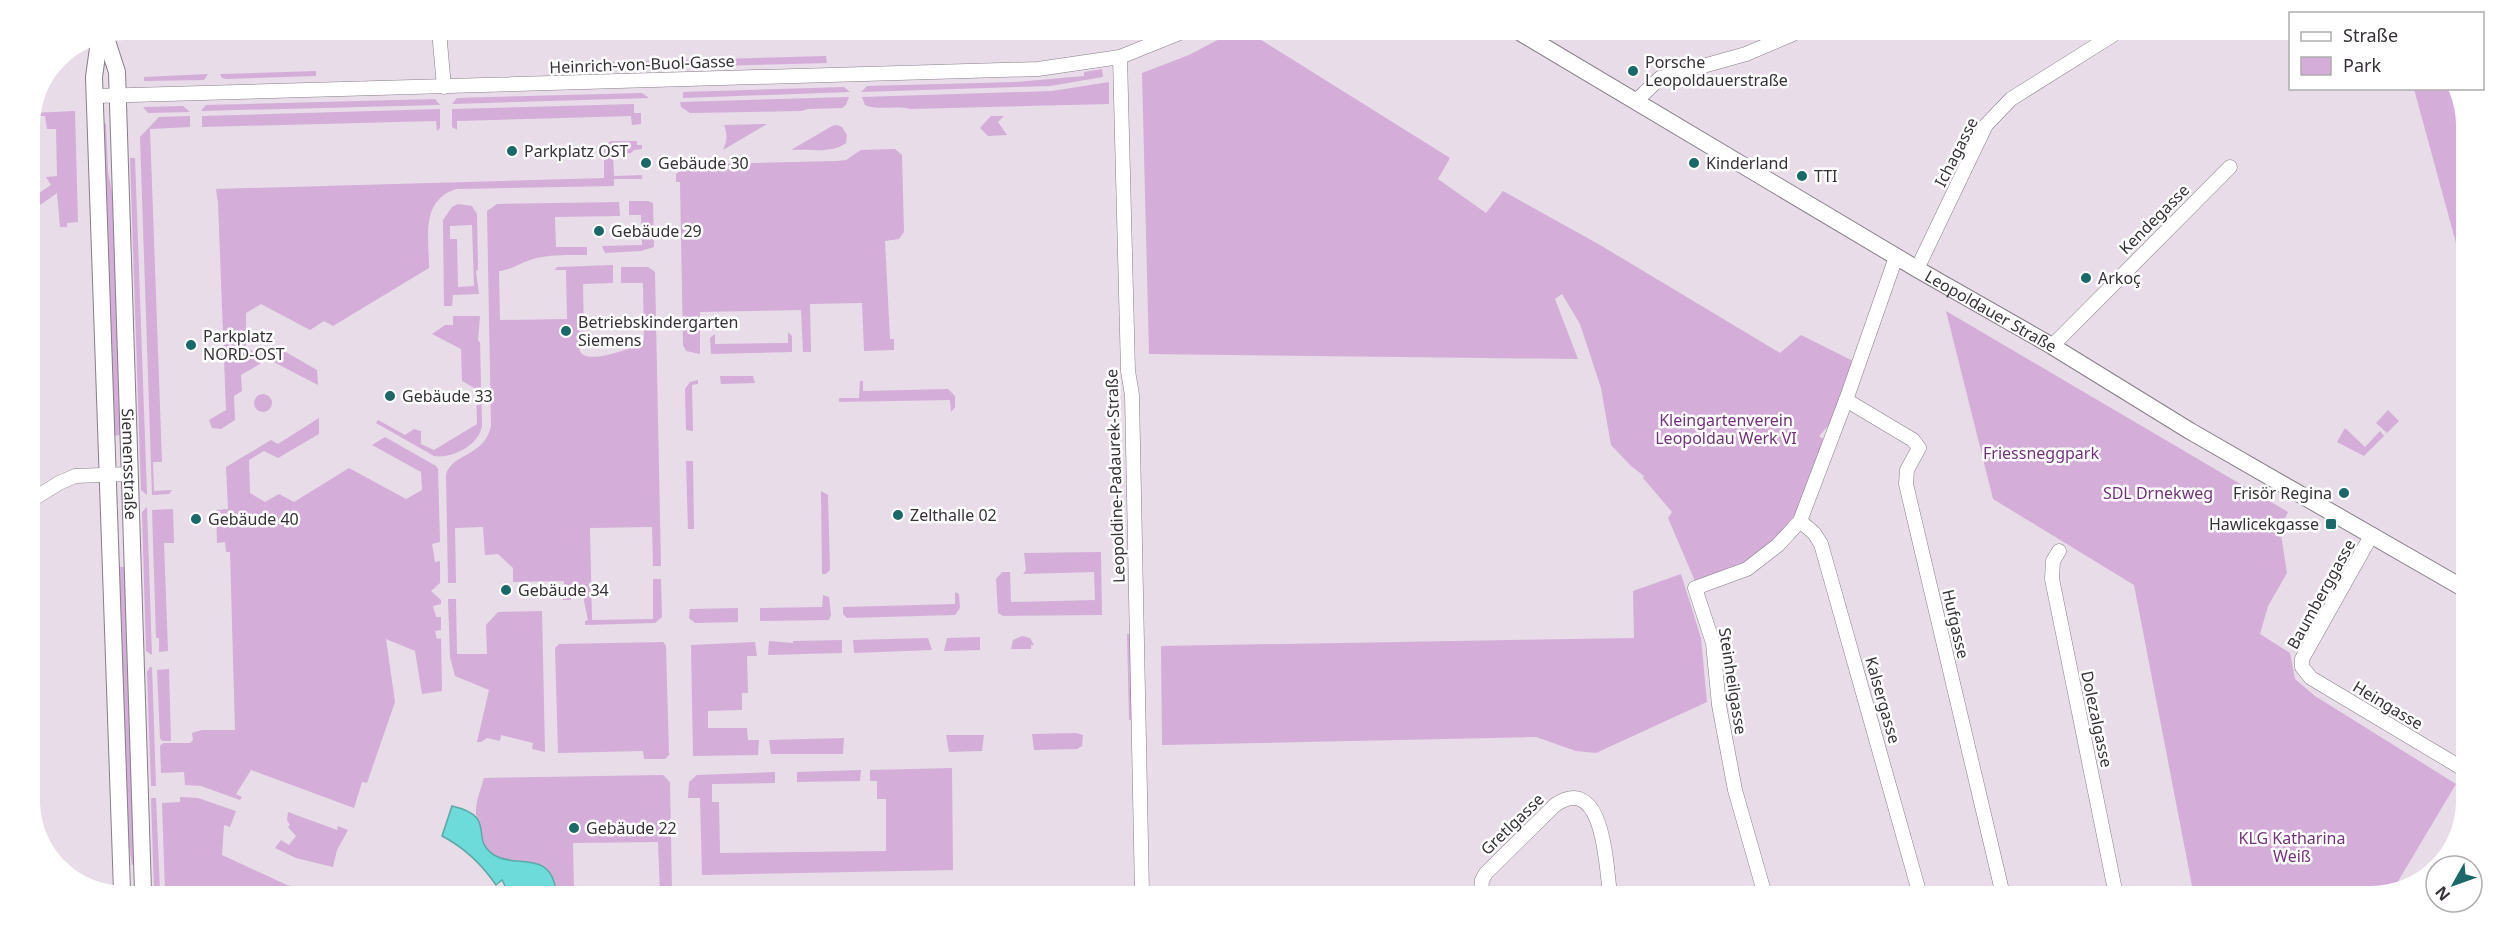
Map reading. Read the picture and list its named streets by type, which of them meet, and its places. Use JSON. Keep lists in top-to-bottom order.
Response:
{
  "streets": {
    "main road": ["Leopoldauer Straße", "Siemensstraße"],
    "street": [
      "Heinrich-von-Buol-Gasse",
      "Ichagasse",
      "Kendegasse",
      "Leopoldine-Padaurek-Straße",
      "Baumberggasse",
      "Hufgasse",
      "Steinheilgasse",
      "Kalsergasse",
      "Heingasse",
      "Dolezalgasse",
      "Gretlgasse"
    ]
  },
  "crossings": [
    ["Heinrich-von-Buol-Gasse", "Siemensstraße"],
    ["Heinrich-von-Buol-Gasse", "Leopoldine-Padaurek-Straße"],
    ["Ichagasse", "Leopoldauer Straße"],
    ["Kendegasse", "Leopoldauer Straße"],
    ["Leopoldauer Straße", "Baumberggasse"],
    ["Leopoldauer Straße", "Steinheilgasse"],
    ["Baumberggasse", "Heingasse"],
    ["Hufgasse", "Steinheilgasse"],
    ["Steinheilgasse", "Kalsergasse"]
  ],
  "parks": [
    "Kleingartenverein Leopoldau Werk VI",
    "Friessneggpark",
    "SDL Drnekweg",
    "KLG Katharina Weiß"
  ],
  "places": {
    "other": [
      "Porsche Leopoldauerstraße",
      "Parkplatz OST",
      "Gebäude 30",
      "Kinderland",
      "TTI",
      "Gebäude 29",
      "Arkoç",
      "Betriebskindergarten Siemens",
      "Parkplatz NORD-OST",
      "Gebäude 33",
      "Frisör Regina",
      "Zelthalle 02",
      "Gebäude 40",
      "Gebäude 34",
      "Gebäude 22"
    ],
    "transit": ["Hawlicekgasse"]
  },
  "legend": ["Straße", "Park"],
  "north": "bottom left"
}
